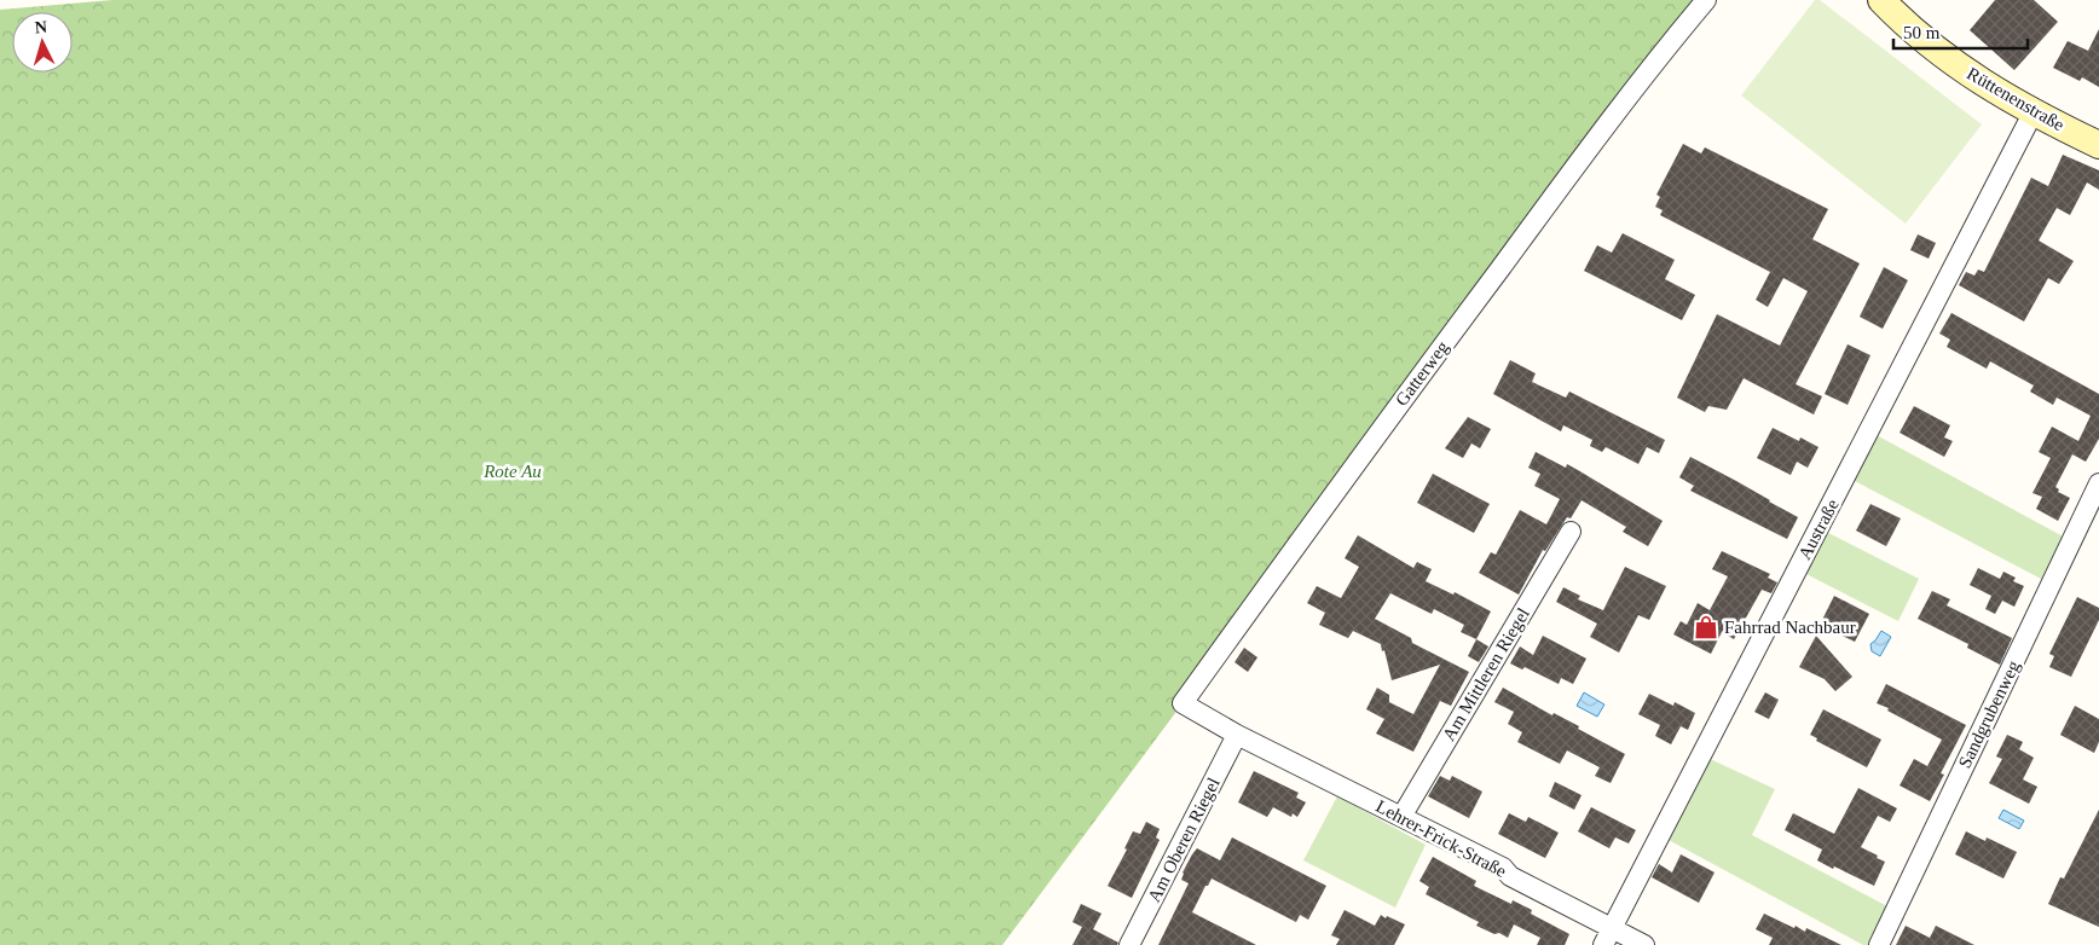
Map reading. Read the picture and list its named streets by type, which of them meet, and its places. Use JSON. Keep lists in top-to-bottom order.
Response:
{
  "streets": {
    "main road": ["Rüttenenstraße"],
    "street": [
      "Gatterweg",
      "Austraße",
      "Am Mittleren Riegel",
      "Sandgrubenweg",
      "Lehrer-Frick-Straße",
      "Am Oberen Riegel"
    ]
  },
  "crossings": [
    ["Rüttenenstraße", "Austraße"],
    ["Gatterweg", "Lehrer-Frick-Straße"],
    ["Gatterweg", "Am Oberen Riegel"],
    ["Austraße", "Lehrer-Frick-Straße"],
    ["Am Mittleren Riegel", "Lehrer-Frick-Straße"],
    ["Lehrer-Frick-Straße", "Am Oberen Riegel"]
  ],
  "parks": ["Rote Au"],
  "places": {
    "shop": ["Fahrrad Nachbaur"]
  },
  "scale_bar": "50 m",
  "north": "top"
}
